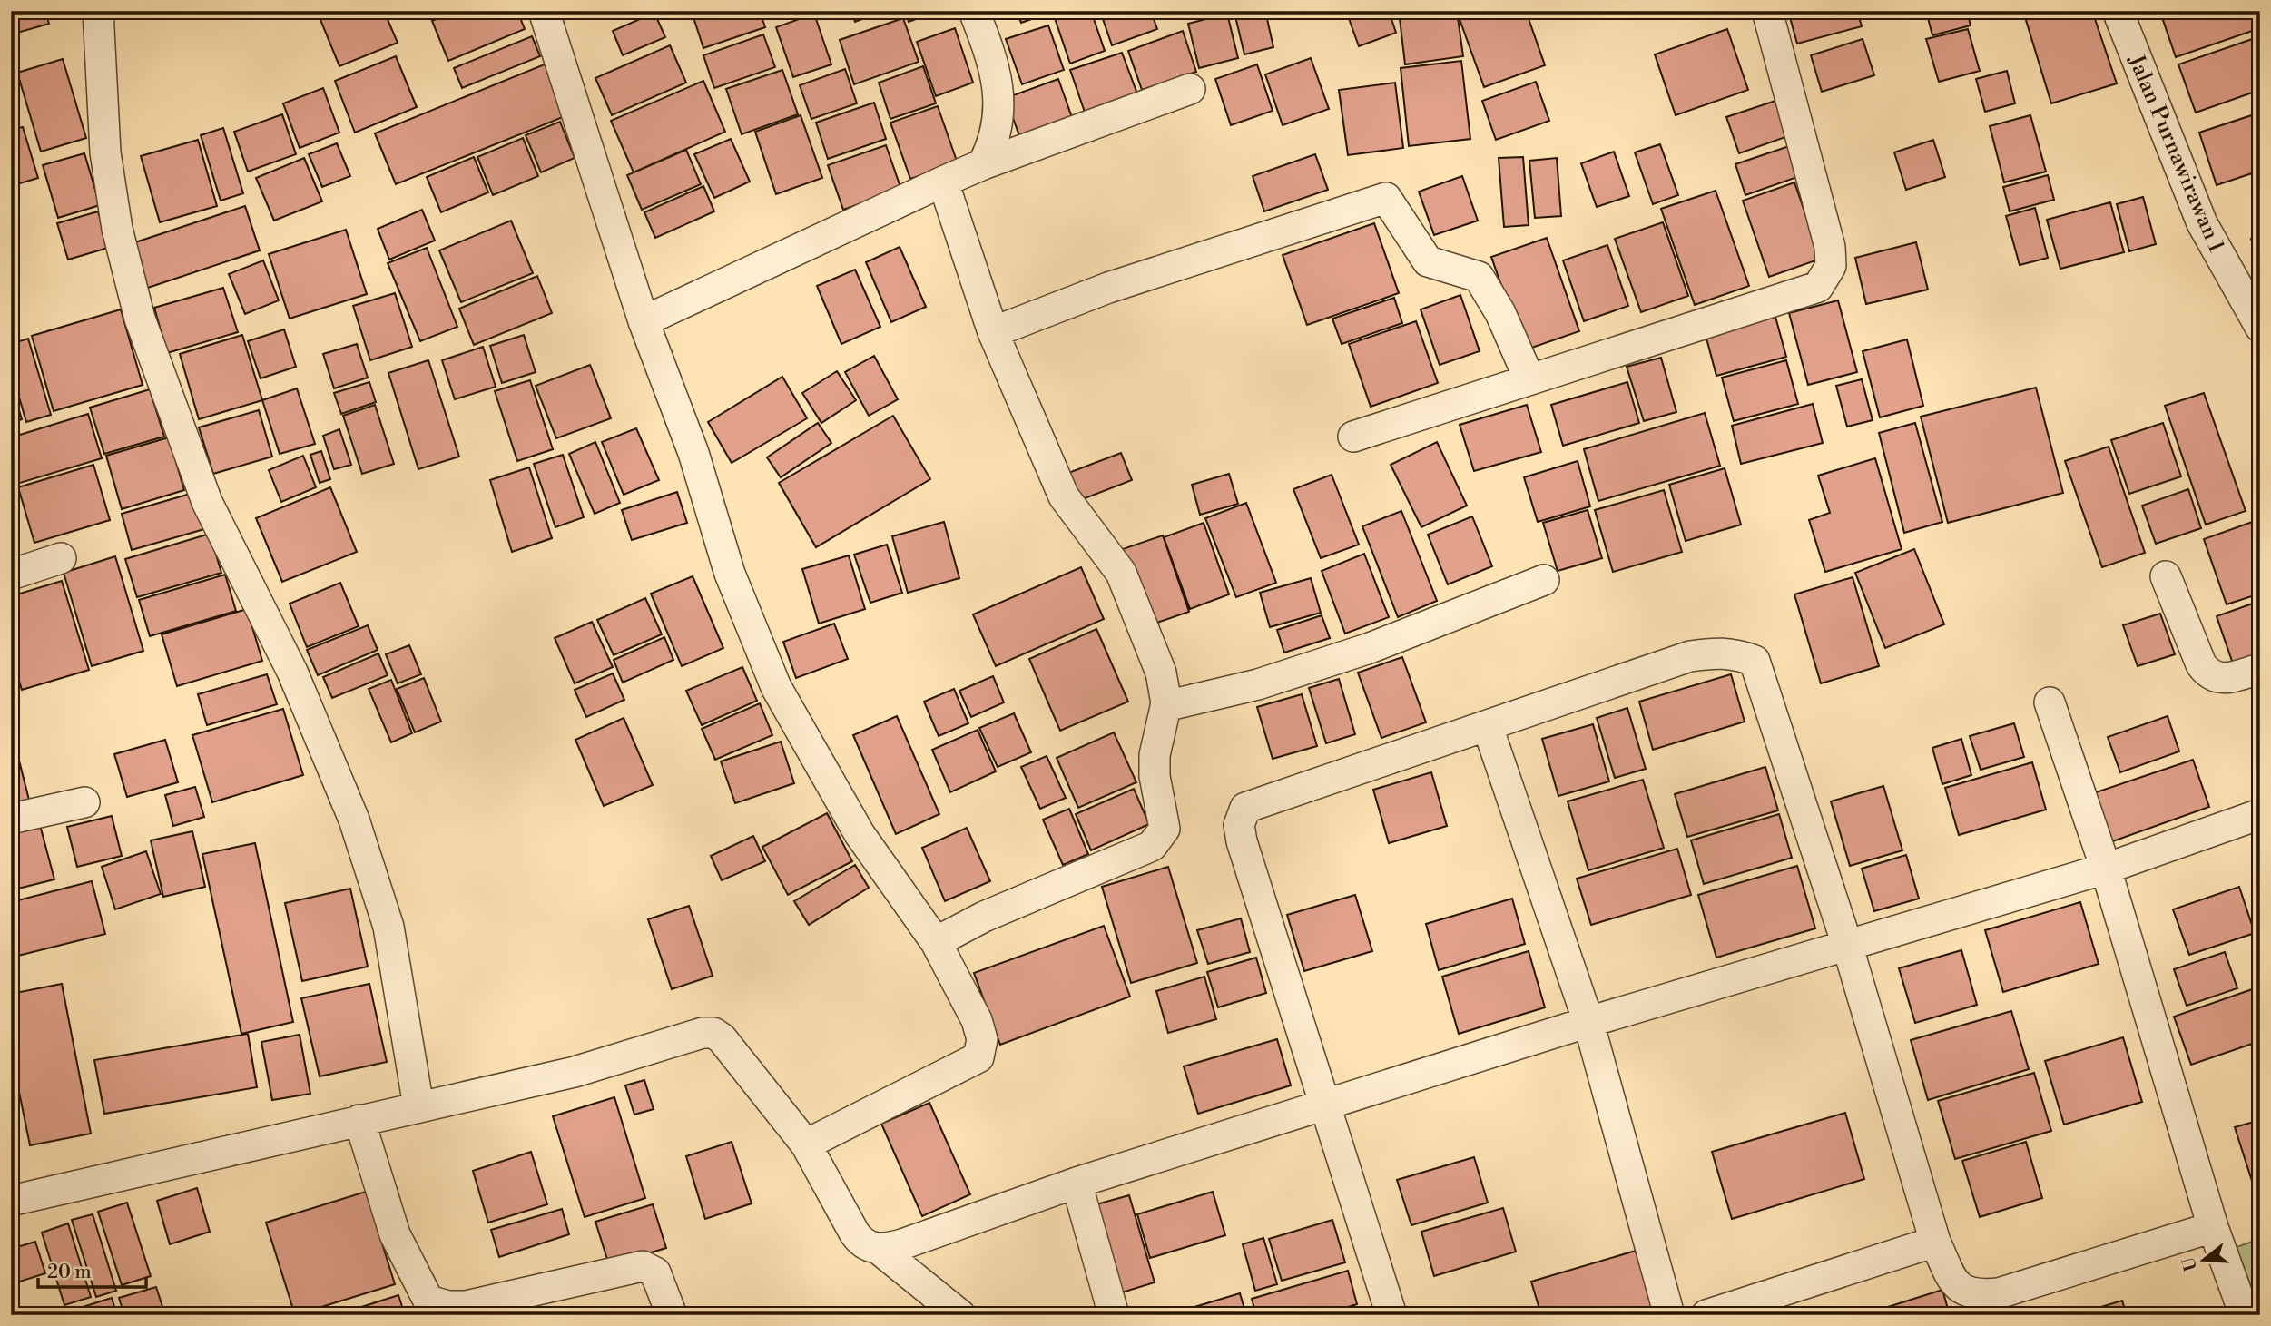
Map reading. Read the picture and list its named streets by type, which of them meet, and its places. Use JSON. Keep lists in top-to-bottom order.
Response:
{
  "streets": {
    "street": ["Jalan Purnawirawan 1"]
  },
  "scale_bar": "20 m",
  "north": "left"
}
